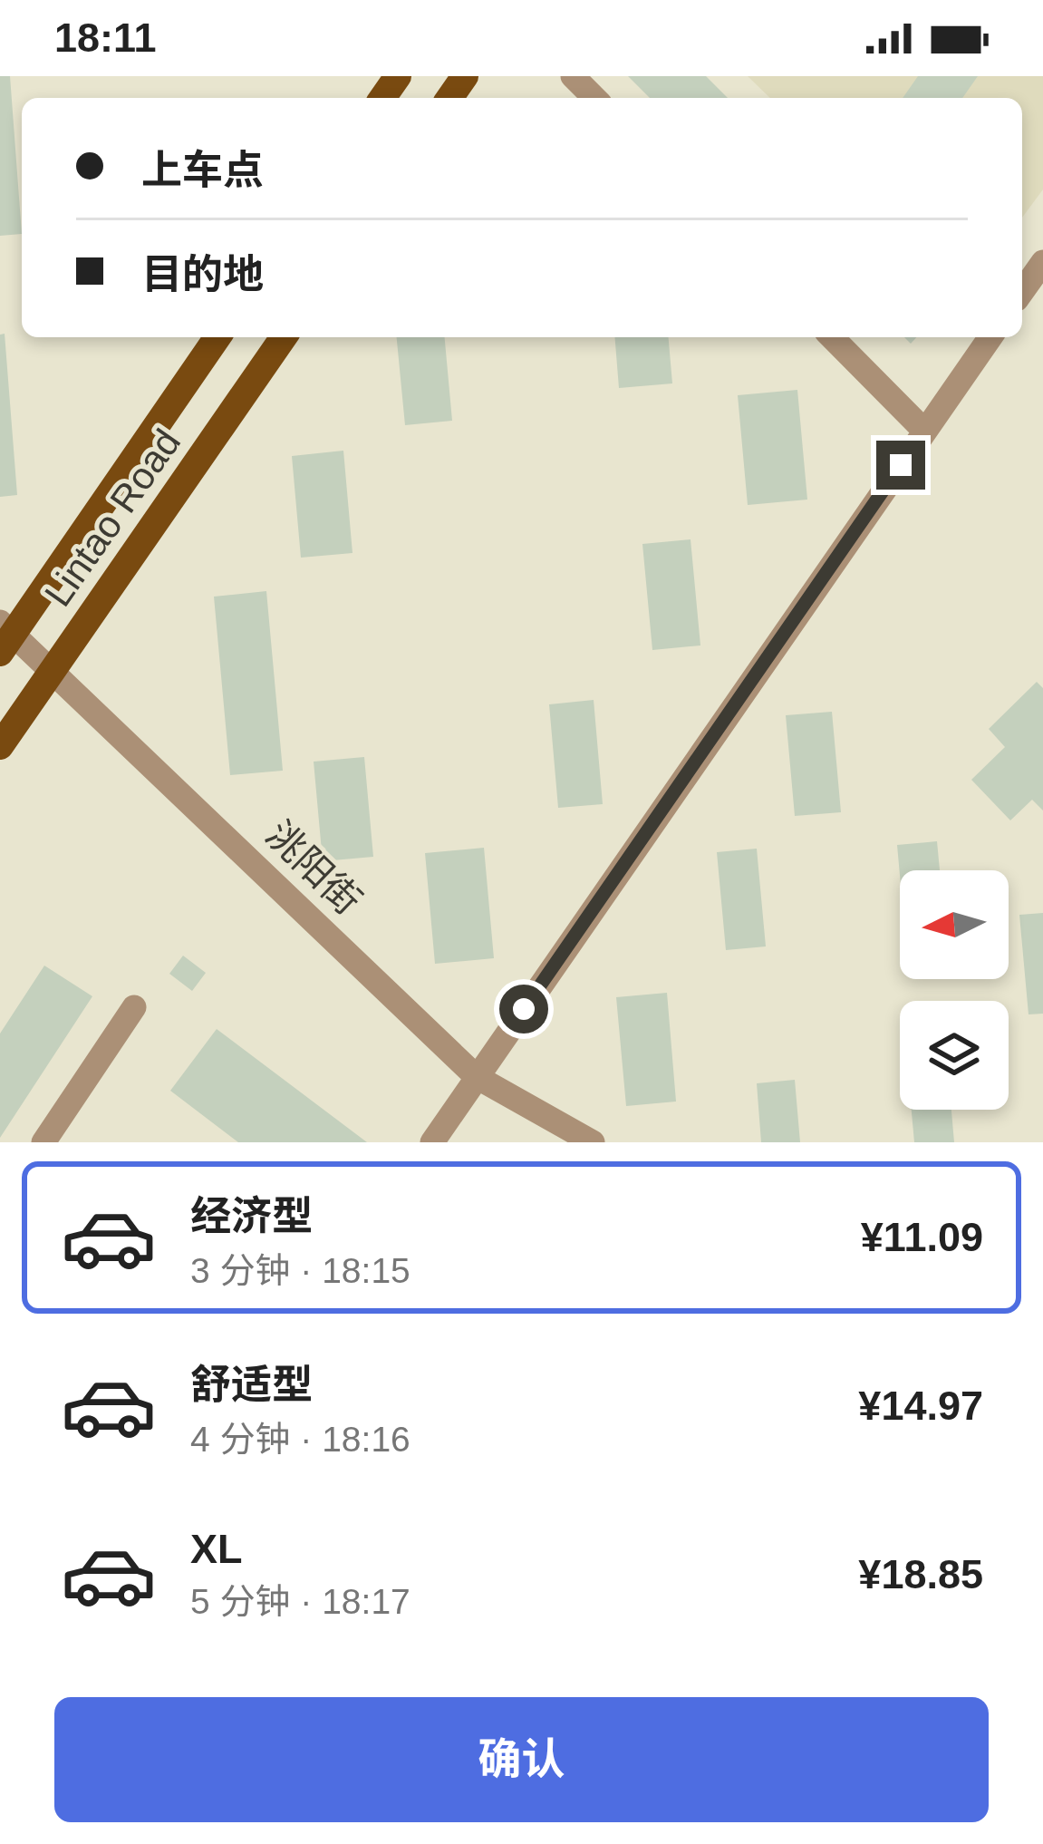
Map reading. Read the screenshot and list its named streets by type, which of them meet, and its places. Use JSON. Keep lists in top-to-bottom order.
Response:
{
  "streets": {
    "main road": ["Lintao Road"],
    "street": ["洮阳街"]
  },
  "crossings": [
    ["Lintao Road", "洮阳街"]
  ],
  "north": "left",
  "page": {
    "status": "18:11",
    "banner": ["上车点", "目的地"],
    "list": [
      {
        "name": "经济型",
        "note": "3 分钟 · 18:15",
        "value": "¥11.09"
      },
      {
        "name": "舒适型",
        "note": "4 分钟 · 18:16",
        "value": "¥14.97"
      },
      {
        "name": "XL",
        "note": "5 分钟 · 18:17",
        "value": "¥18.85"
      }
    ],
    "buttons": "确认"
  }
}
